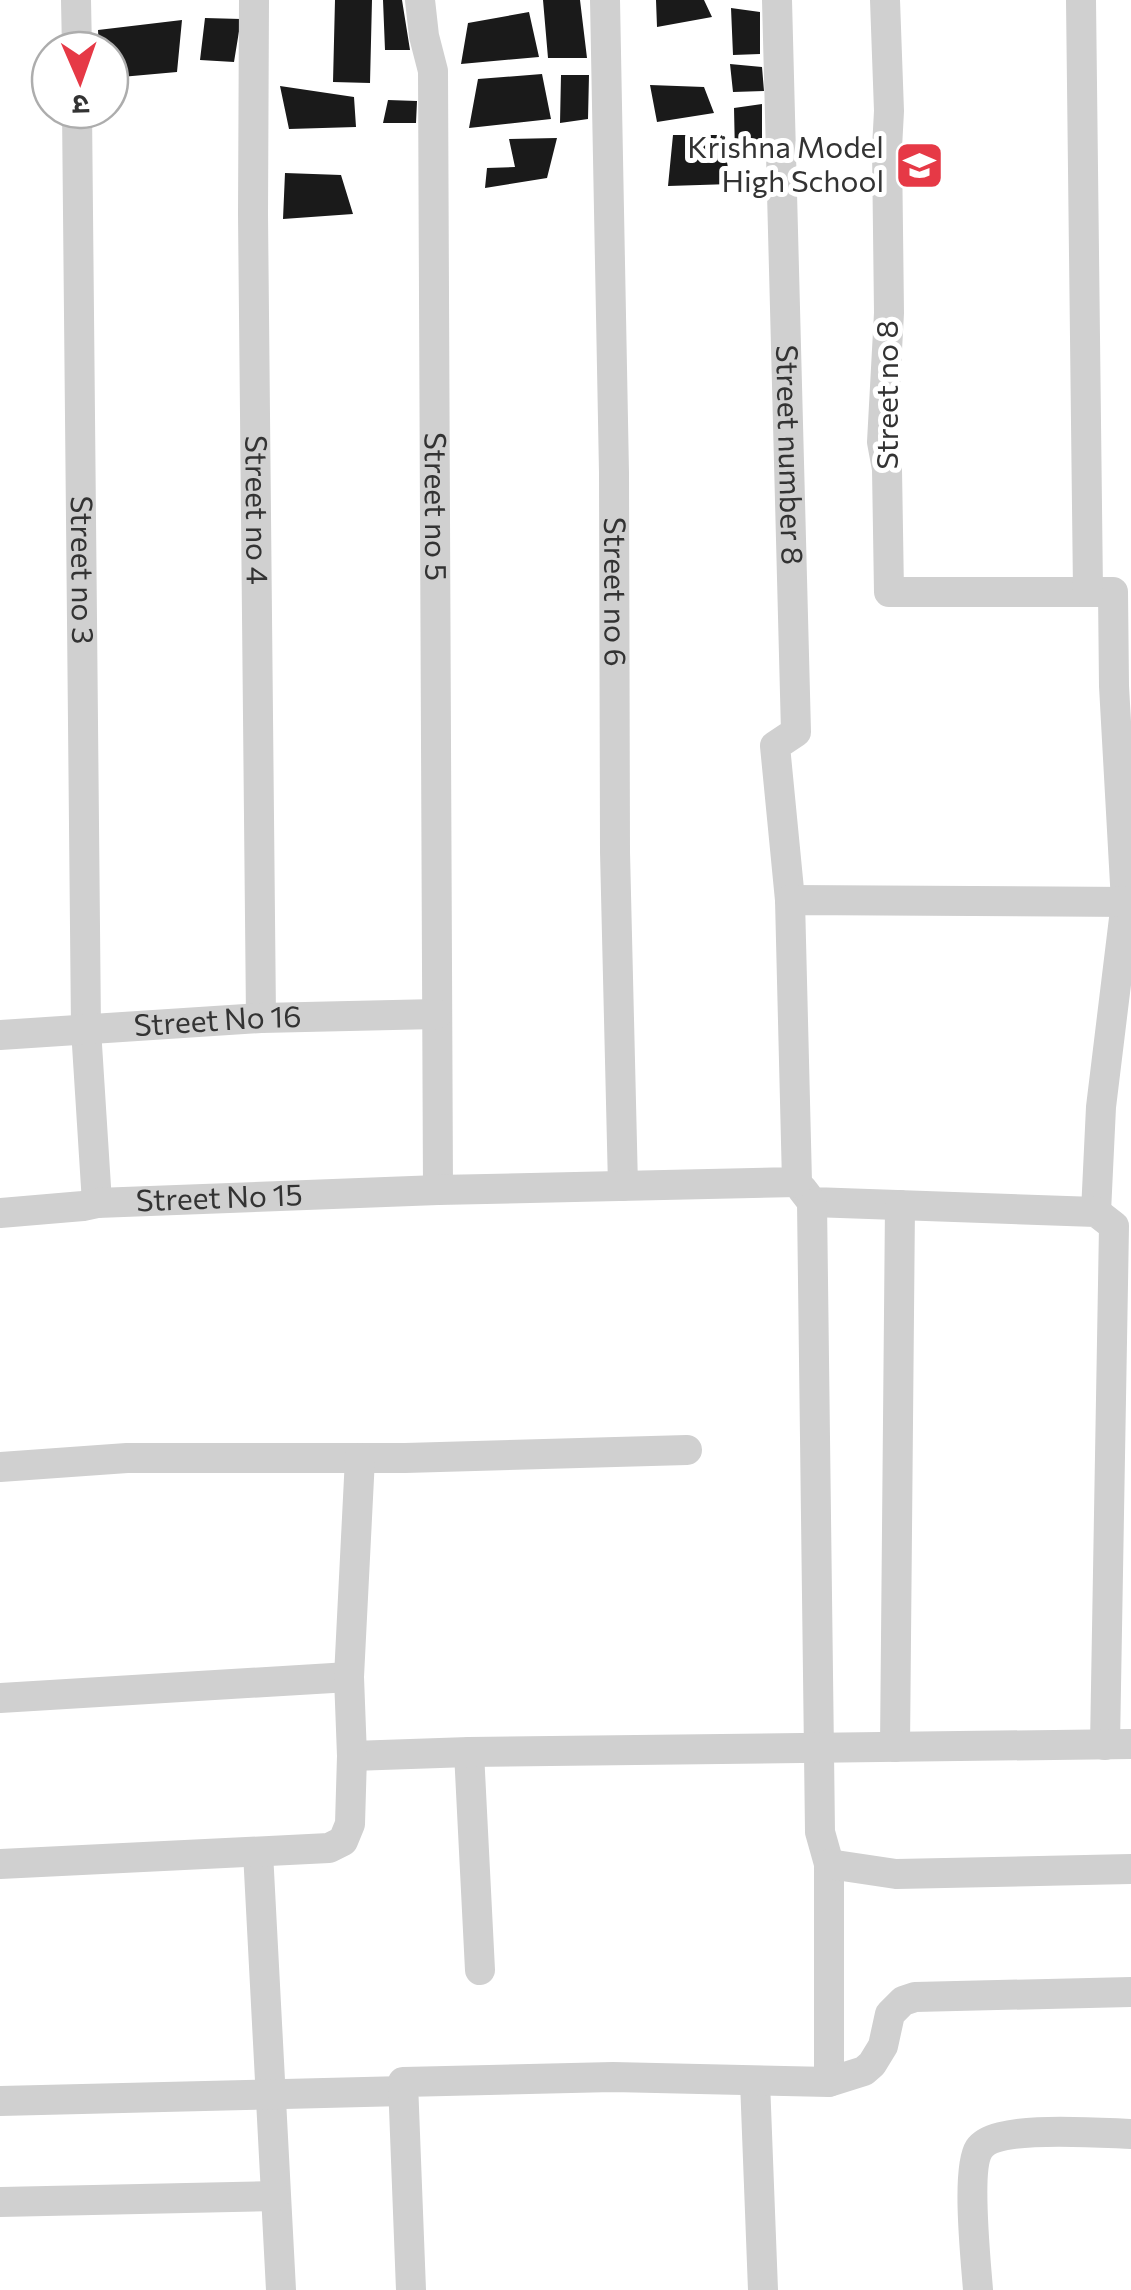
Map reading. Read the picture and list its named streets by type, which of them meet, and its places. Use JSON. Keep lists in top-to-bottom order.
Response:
{
  "streets": {
    "street": [
      "Street no 8",
      "Street number 8",
      "Street no 5",
      "Street no 4",
      "Street no 3",
      "Street no 6",
      "Street No 16",
      "Street No 15"
    ]
  },
  "crossings": [
    ["Street no 5", "Street No 16"],
    ["Street no 5", "Street No 15"],
    ["Street no 4", "Street No 16"],
    ["Street no 3", "Street No 16"],
    ["Street no 3", "Street No 15"],
    ["Street no 6", "Street No 15"]
  ],
  "places": {
    "school or university": ["Krishna Model High School"]
  },
  "north": "bottom"
}
